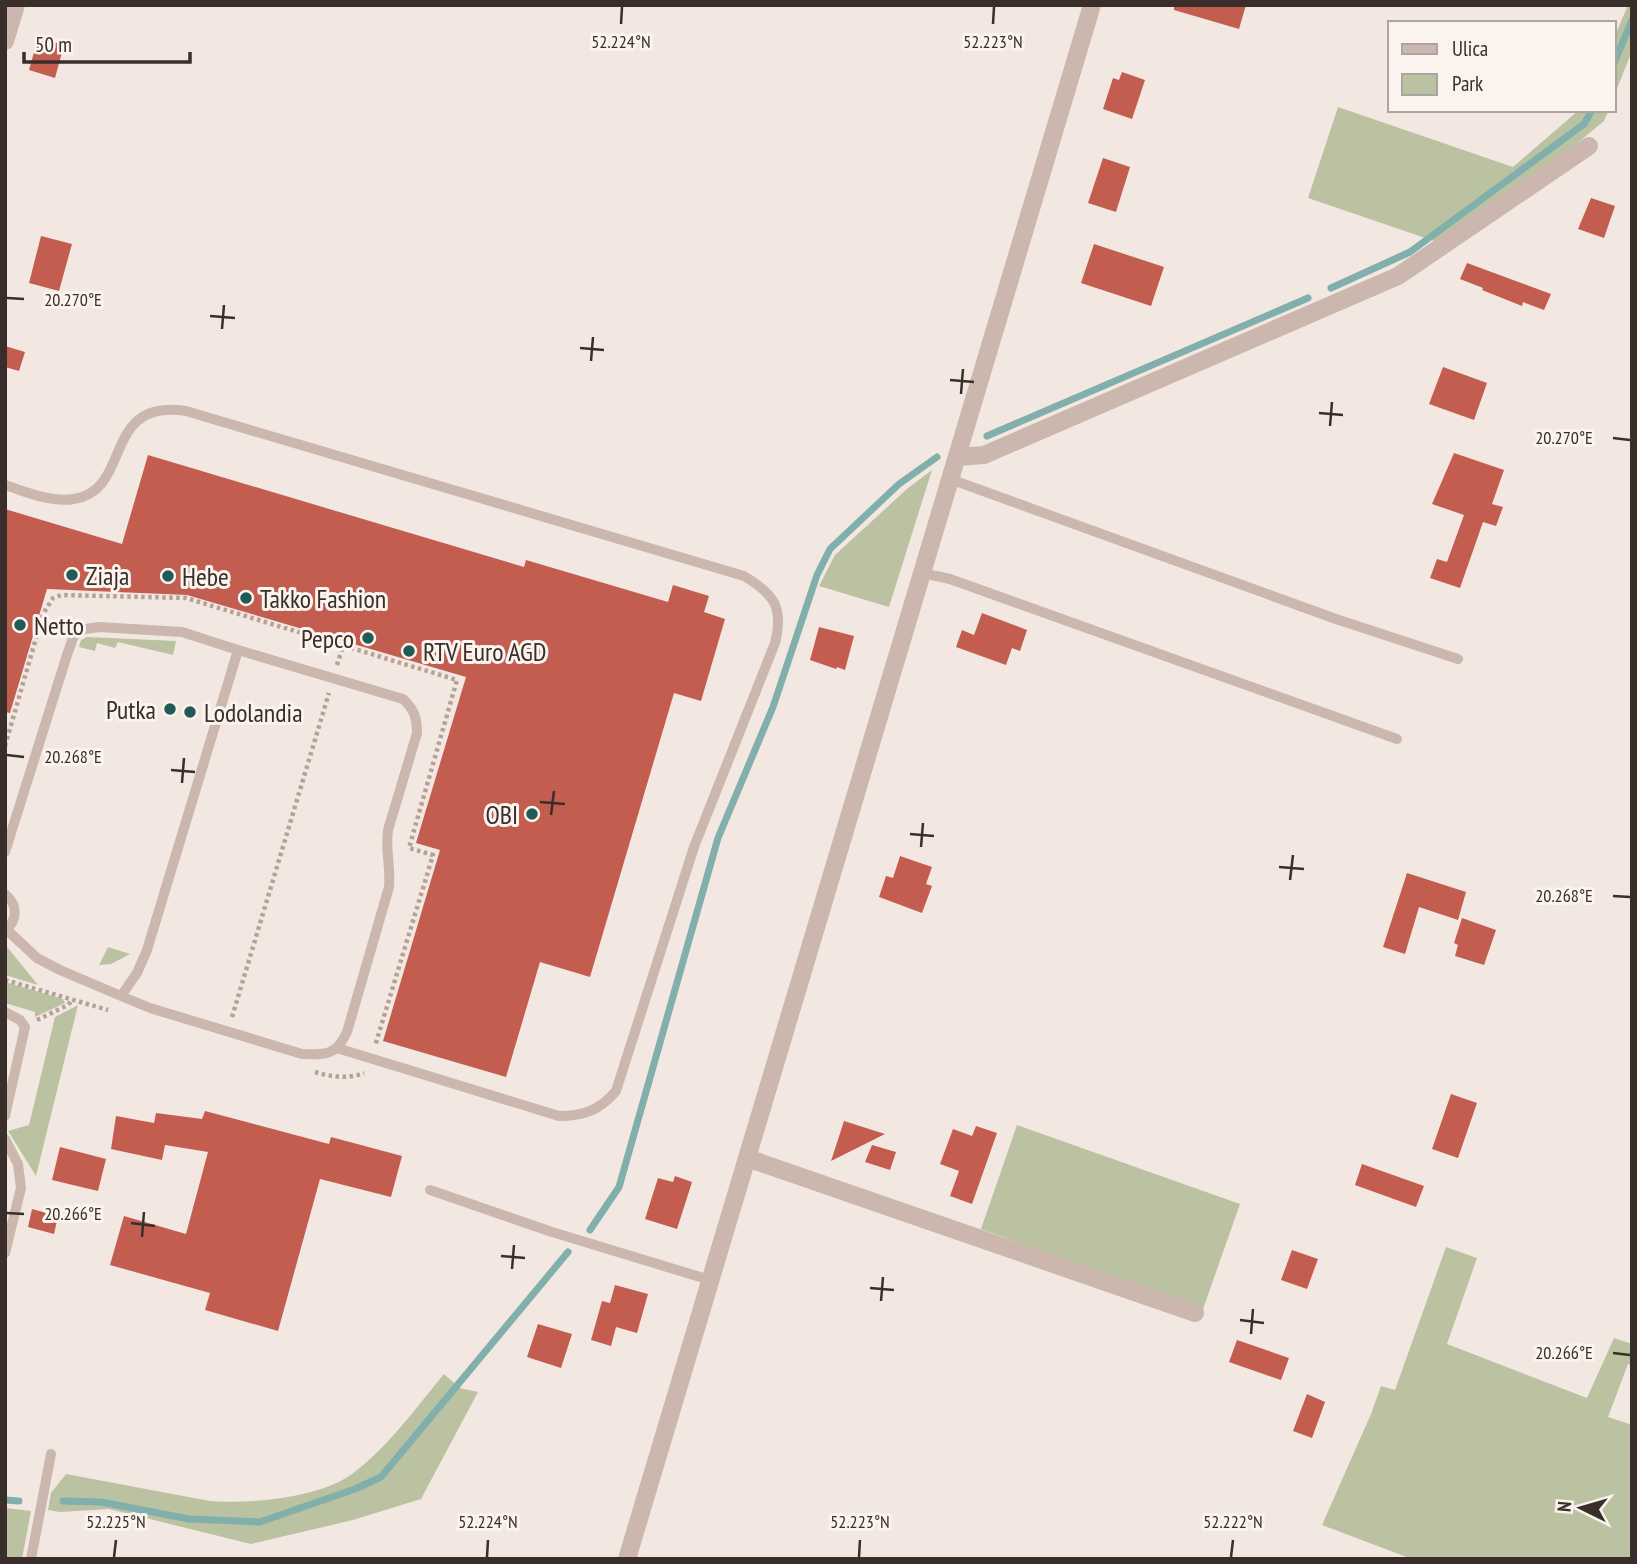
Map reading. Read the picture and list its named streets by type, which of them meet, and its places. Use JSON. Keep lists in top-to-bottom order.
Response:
{
  "places": [
    "Ziaja",
    "Hebe",
    "Takko Fashion",
    "Netto",
    "Pepco",
    "RTV Euro AGD",
    "Putka",
    "Lodolandia",
    "OBI"
  ],
  "legend": ["Ulica", "Park"],
  "scale_bar": "50 m",
  "north": "left",
  "coordinates": [
    "52.224°N",
    "52.223°N",
    "20.270°E",
    "20.268°E",
    "20.266°E",
    "52.225°N",
    "52.222°N"
  ]
}
